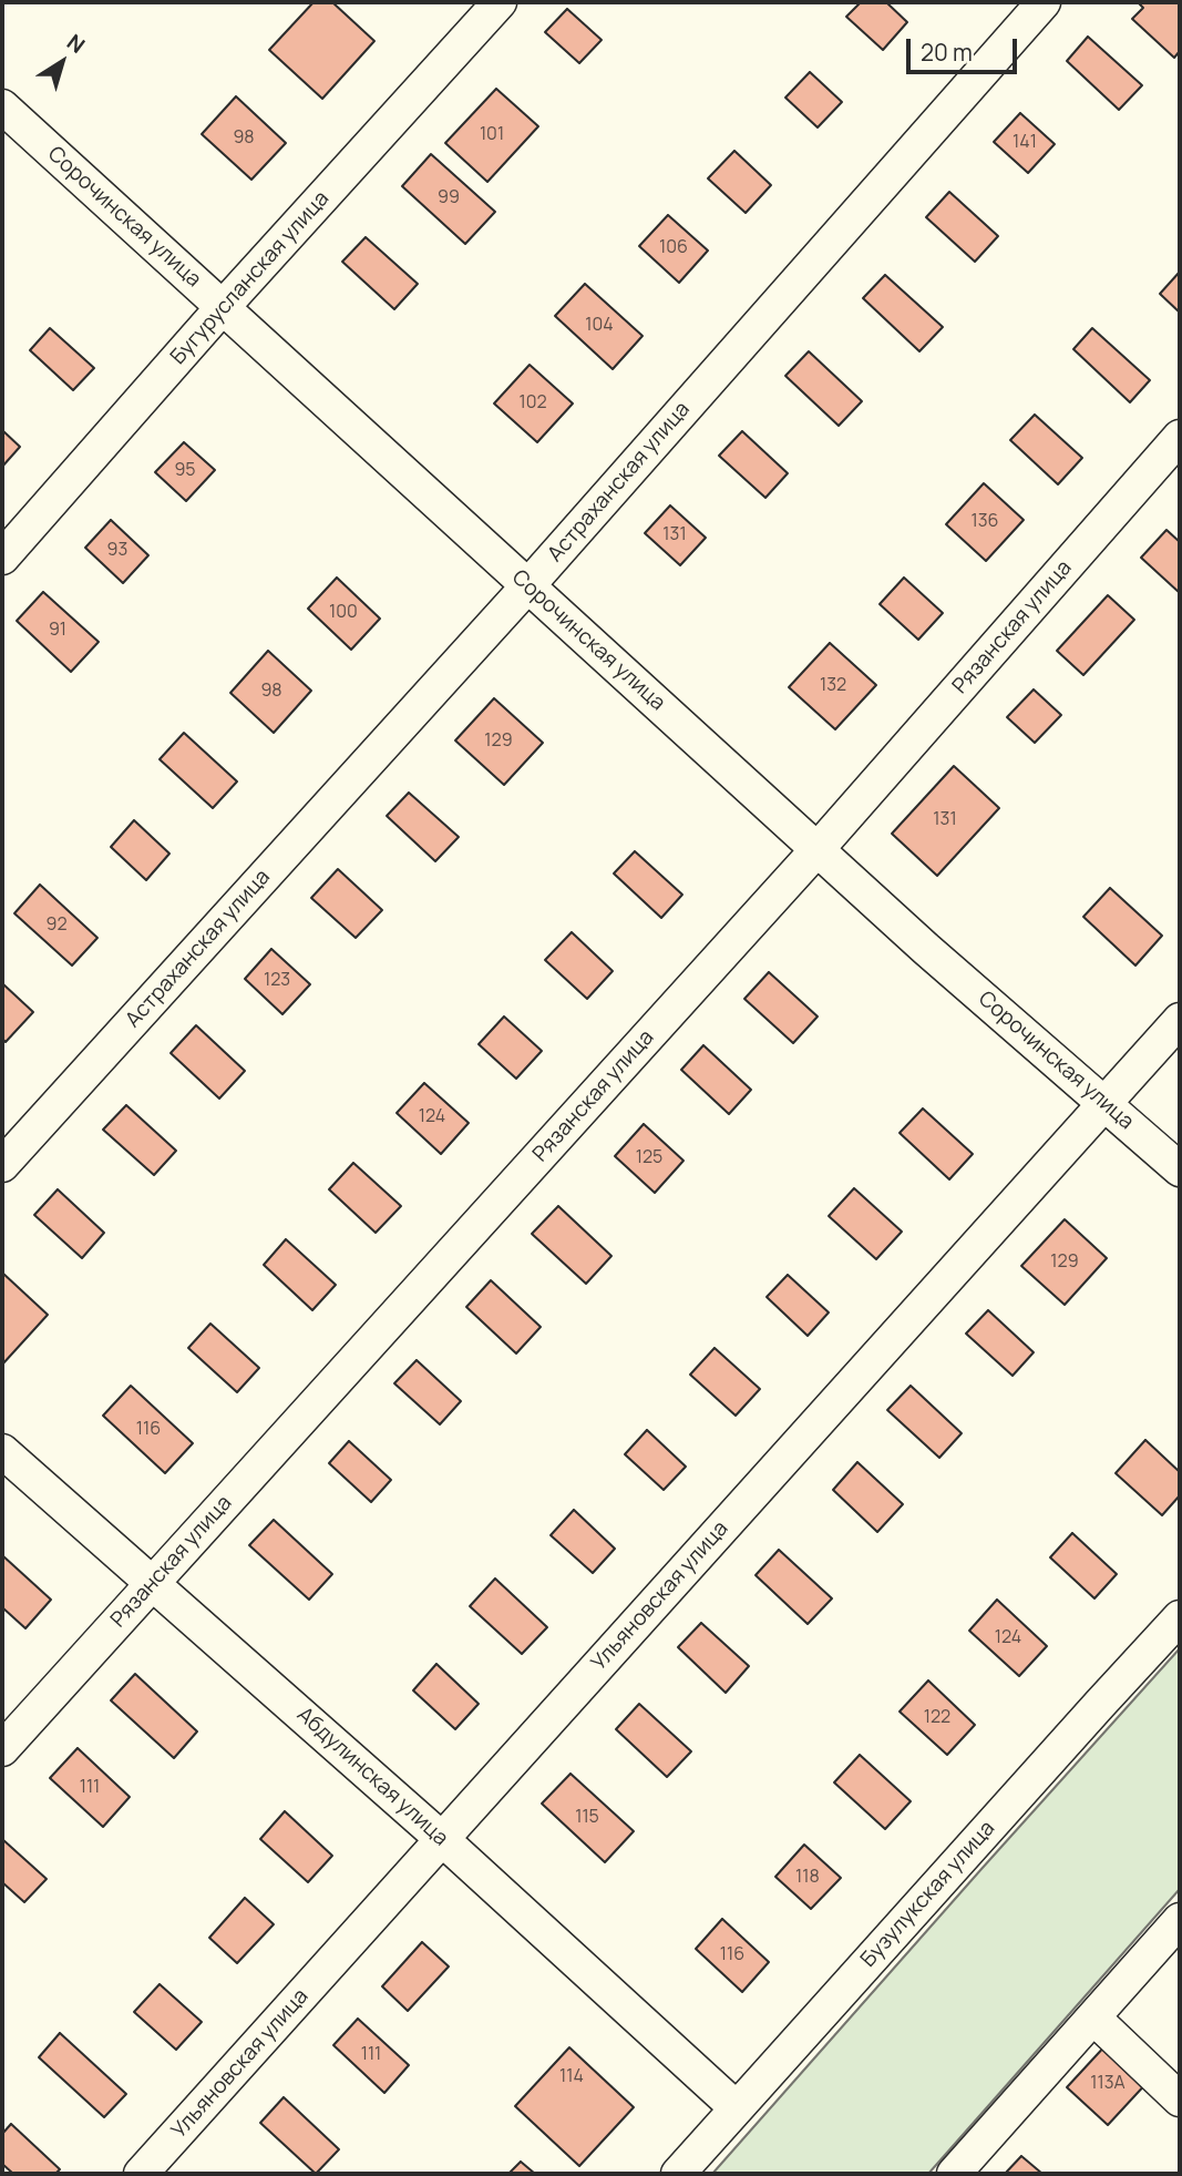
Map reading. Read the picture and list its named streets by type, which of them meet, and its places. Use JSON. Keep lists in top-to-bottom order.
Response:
{
  "streets": {
    "street": [
      "Сорочинская улица",
      "Бугурусланская улица",
      "Астраханская улица",
      "Рязанская улица",
      "Ульяновская улица",
      "Абдулинская улица",
      "Бузулукская улица"
    ]
  },
  "crossings": [
    ["Сорочинская улица", "Бугурусланская улица"],
    ["Сорочинская улица", "Астраханская улица"],
    ["Сорочинская улица", "Рязанская улица"],
    ["Сорочинская улица", "Ульяновская улица"],
    ["Рязанская улица", "Абдулинская улица"],
    ["Ульяновская улица", "Абдулинская улица"],
    ["Абдулинская улица", "Бузулукская улица"]
  ],
  "house_numbers": [
    "101",
    "98",
    "141",
    "99",
    "106",
    "104",
    "102",
    "95",
    "136",
    "131",
    "93",
    "100",
    "91",
    "132",
    "98",
    "129",
    "131",
    "92",
    "123",
    "124",
    "125",
    "129",
    "116",
    "124",
    "122",
    "111",
    "115",
    "118",
    "116",
    "111",
    "114",
    "113А"
  ],
  "scale_bar": "20 m",
  "north": "top right"
}
